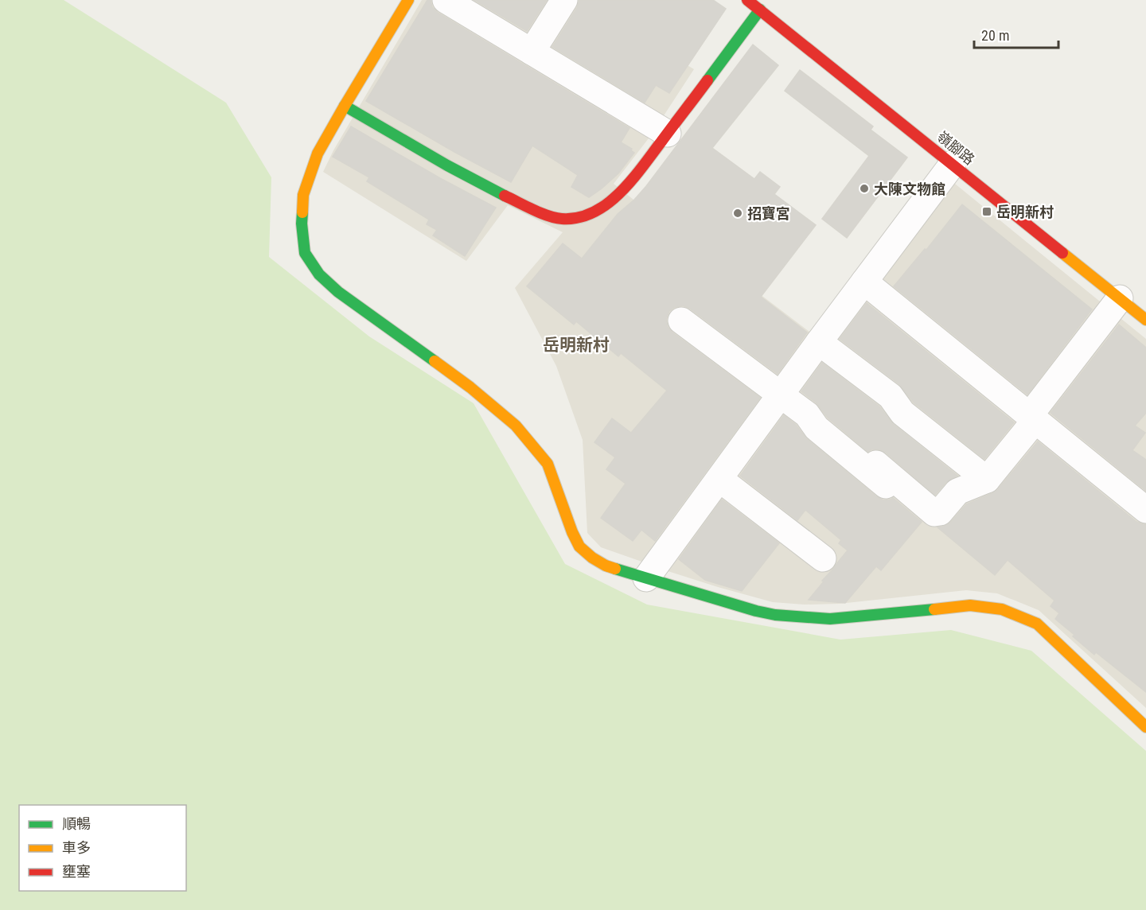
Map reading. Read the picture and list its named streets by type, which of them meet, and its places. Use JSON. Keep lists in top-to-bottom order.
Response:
{
  "streets": {
    "street": ["嶺腳路"]
  },
  "districts": ["岳明新村"],
  "places": {
    "other": ["大陳文物館", "招寶宮"],
    "transit": ["岳明新村"]
  },
  "legend": ["順暢", "車多", "壅塞"],
  "scale_bar": "20 m"
}
